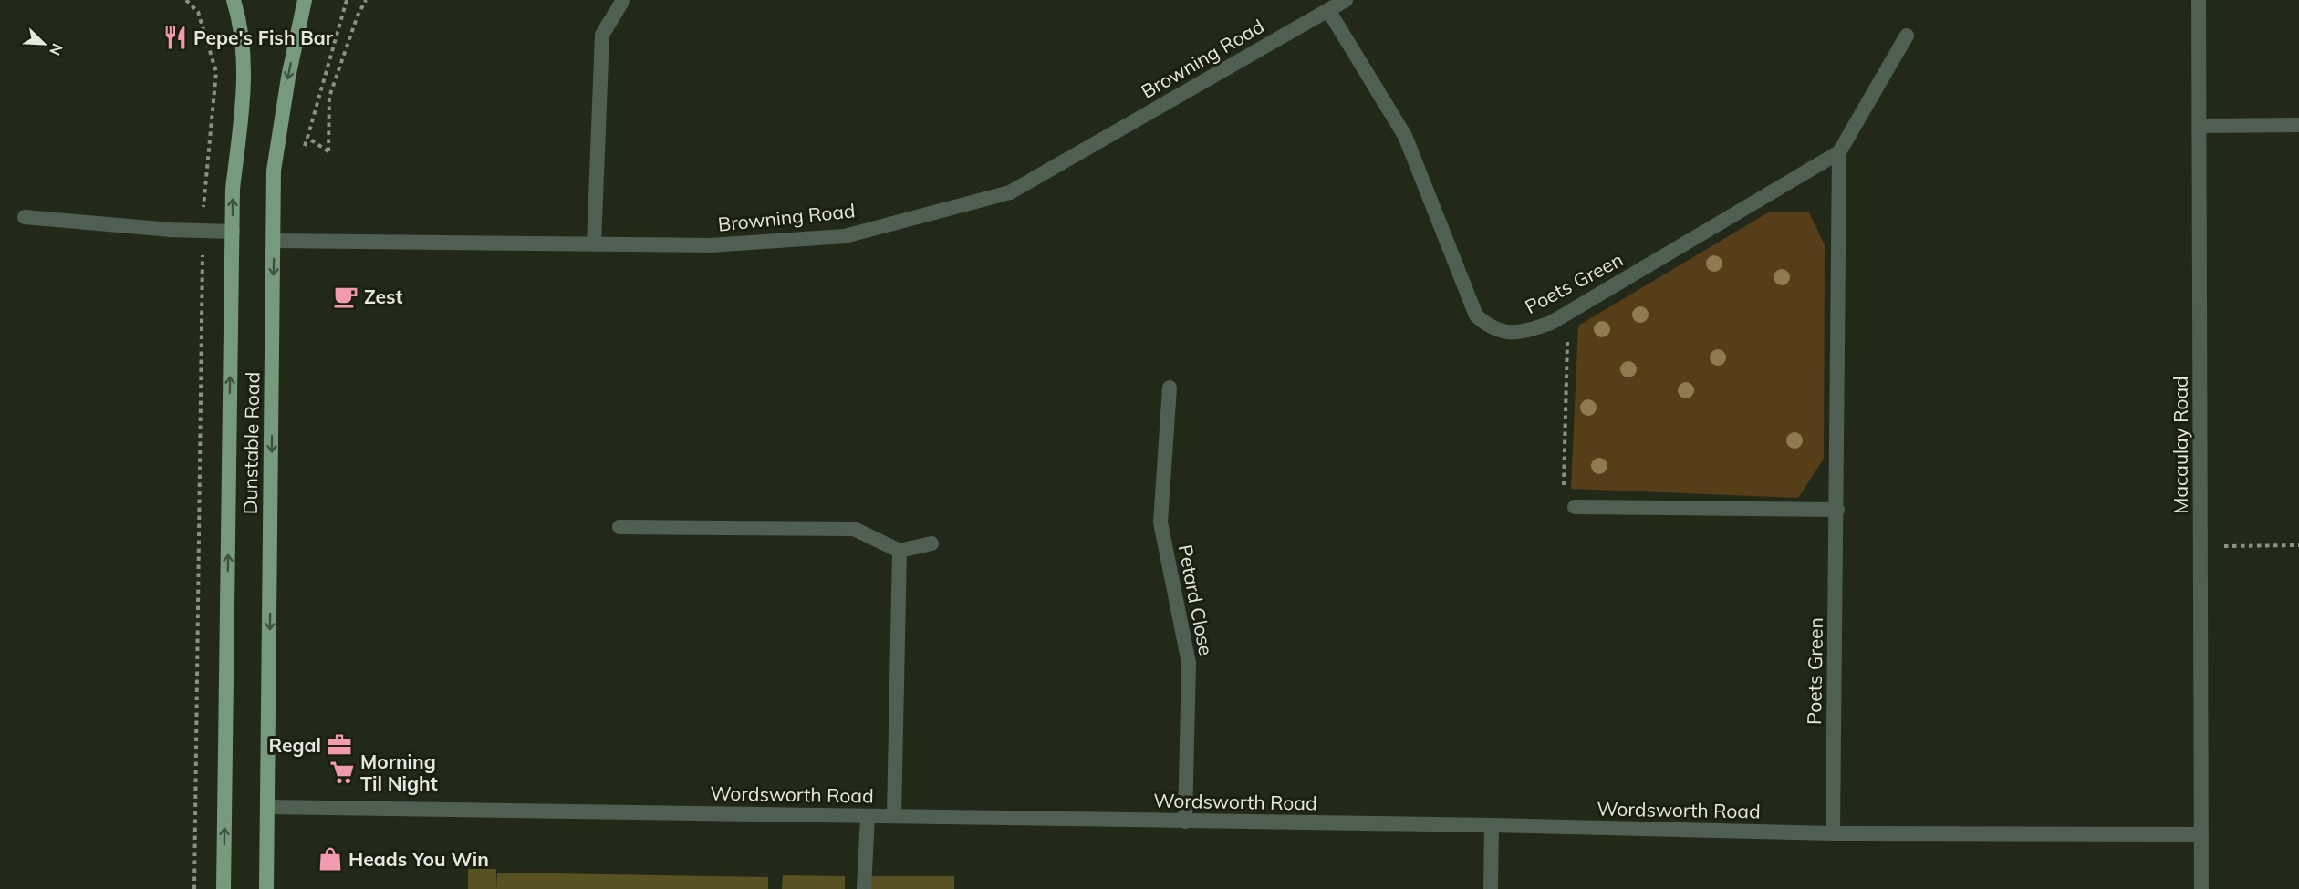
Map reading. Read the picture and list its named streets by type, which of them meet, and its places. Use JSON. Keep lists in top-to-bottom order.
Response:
{
  "streets": {
    "main road": ["Dunstable Road"],
    "street": [
      "Browning Road",
      "Poets Green",
      "Macaulay Road",
      "Petard Close",
      "Wordsworth Road"
    ]
  },
  "crossings": [
    ["Browning Road", "Poets Green"],
    ["Browning Road", "Dunstable Road"],
    ["Poets Green", "Wordsworth Road"],
    ["Dunstable Road", "Wordsworth Road"],
    ["Macaulay Road", "Wordsworth Road"],
    ["Petard Close", "Wordsworth Road"]
  ],
  "places": {
    "restaurant": ["Pepe's Fish Bar"],
    "cafe": ["Zest"],
    "office": ["Regal"],
    "supermarket": ["Morning Til Night"],
    "shop": ["Heads You Win"]
  },
  "north": "bottom right"
}
